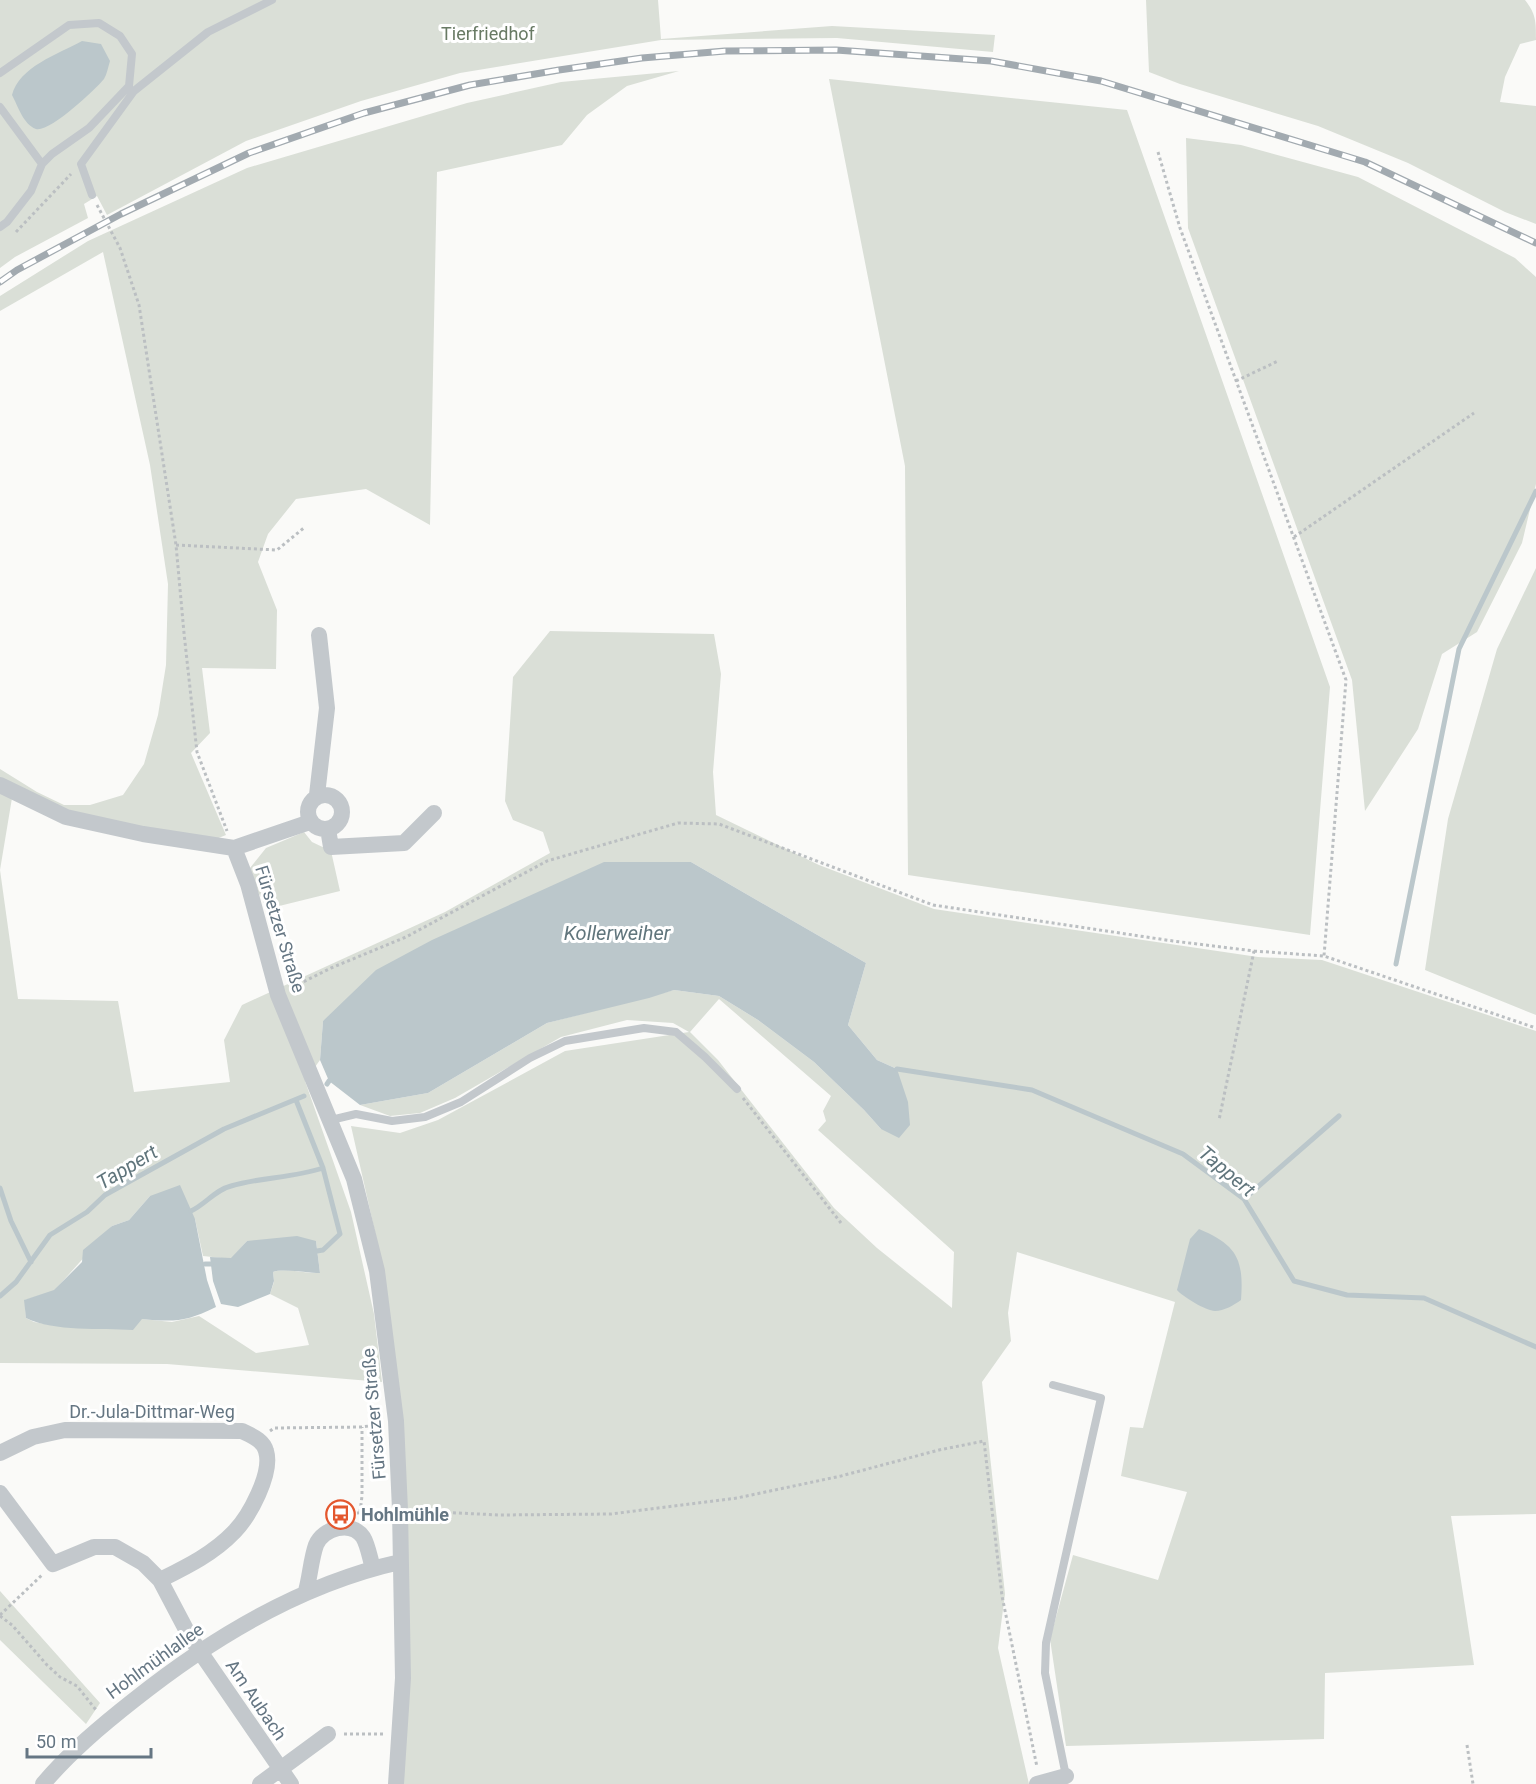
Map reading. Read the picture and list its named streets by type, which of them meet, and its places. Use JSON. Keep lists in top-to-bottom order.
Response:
{
  "streets": {
    "street": [
      "Fürsetzer Straße",
      "Dr.-Jula-Dittmar-Weg",
      "Hohlmühlallee",
      "Am Aubach"
    ]
  },
  "crossings": [
    ["Fürsetzer Straße", "Hohlmühlallee"],
    ["Hohlmühlallee", "Am Aubach"]
  ],
  "water": ["Kollerweiher", "Tappert"],
  "parks": ["Tierfriedhof"],
  "places": {
    "bus stop": ["Hohlmühle"]
  },
  "scale_bar": "50 m"
}
